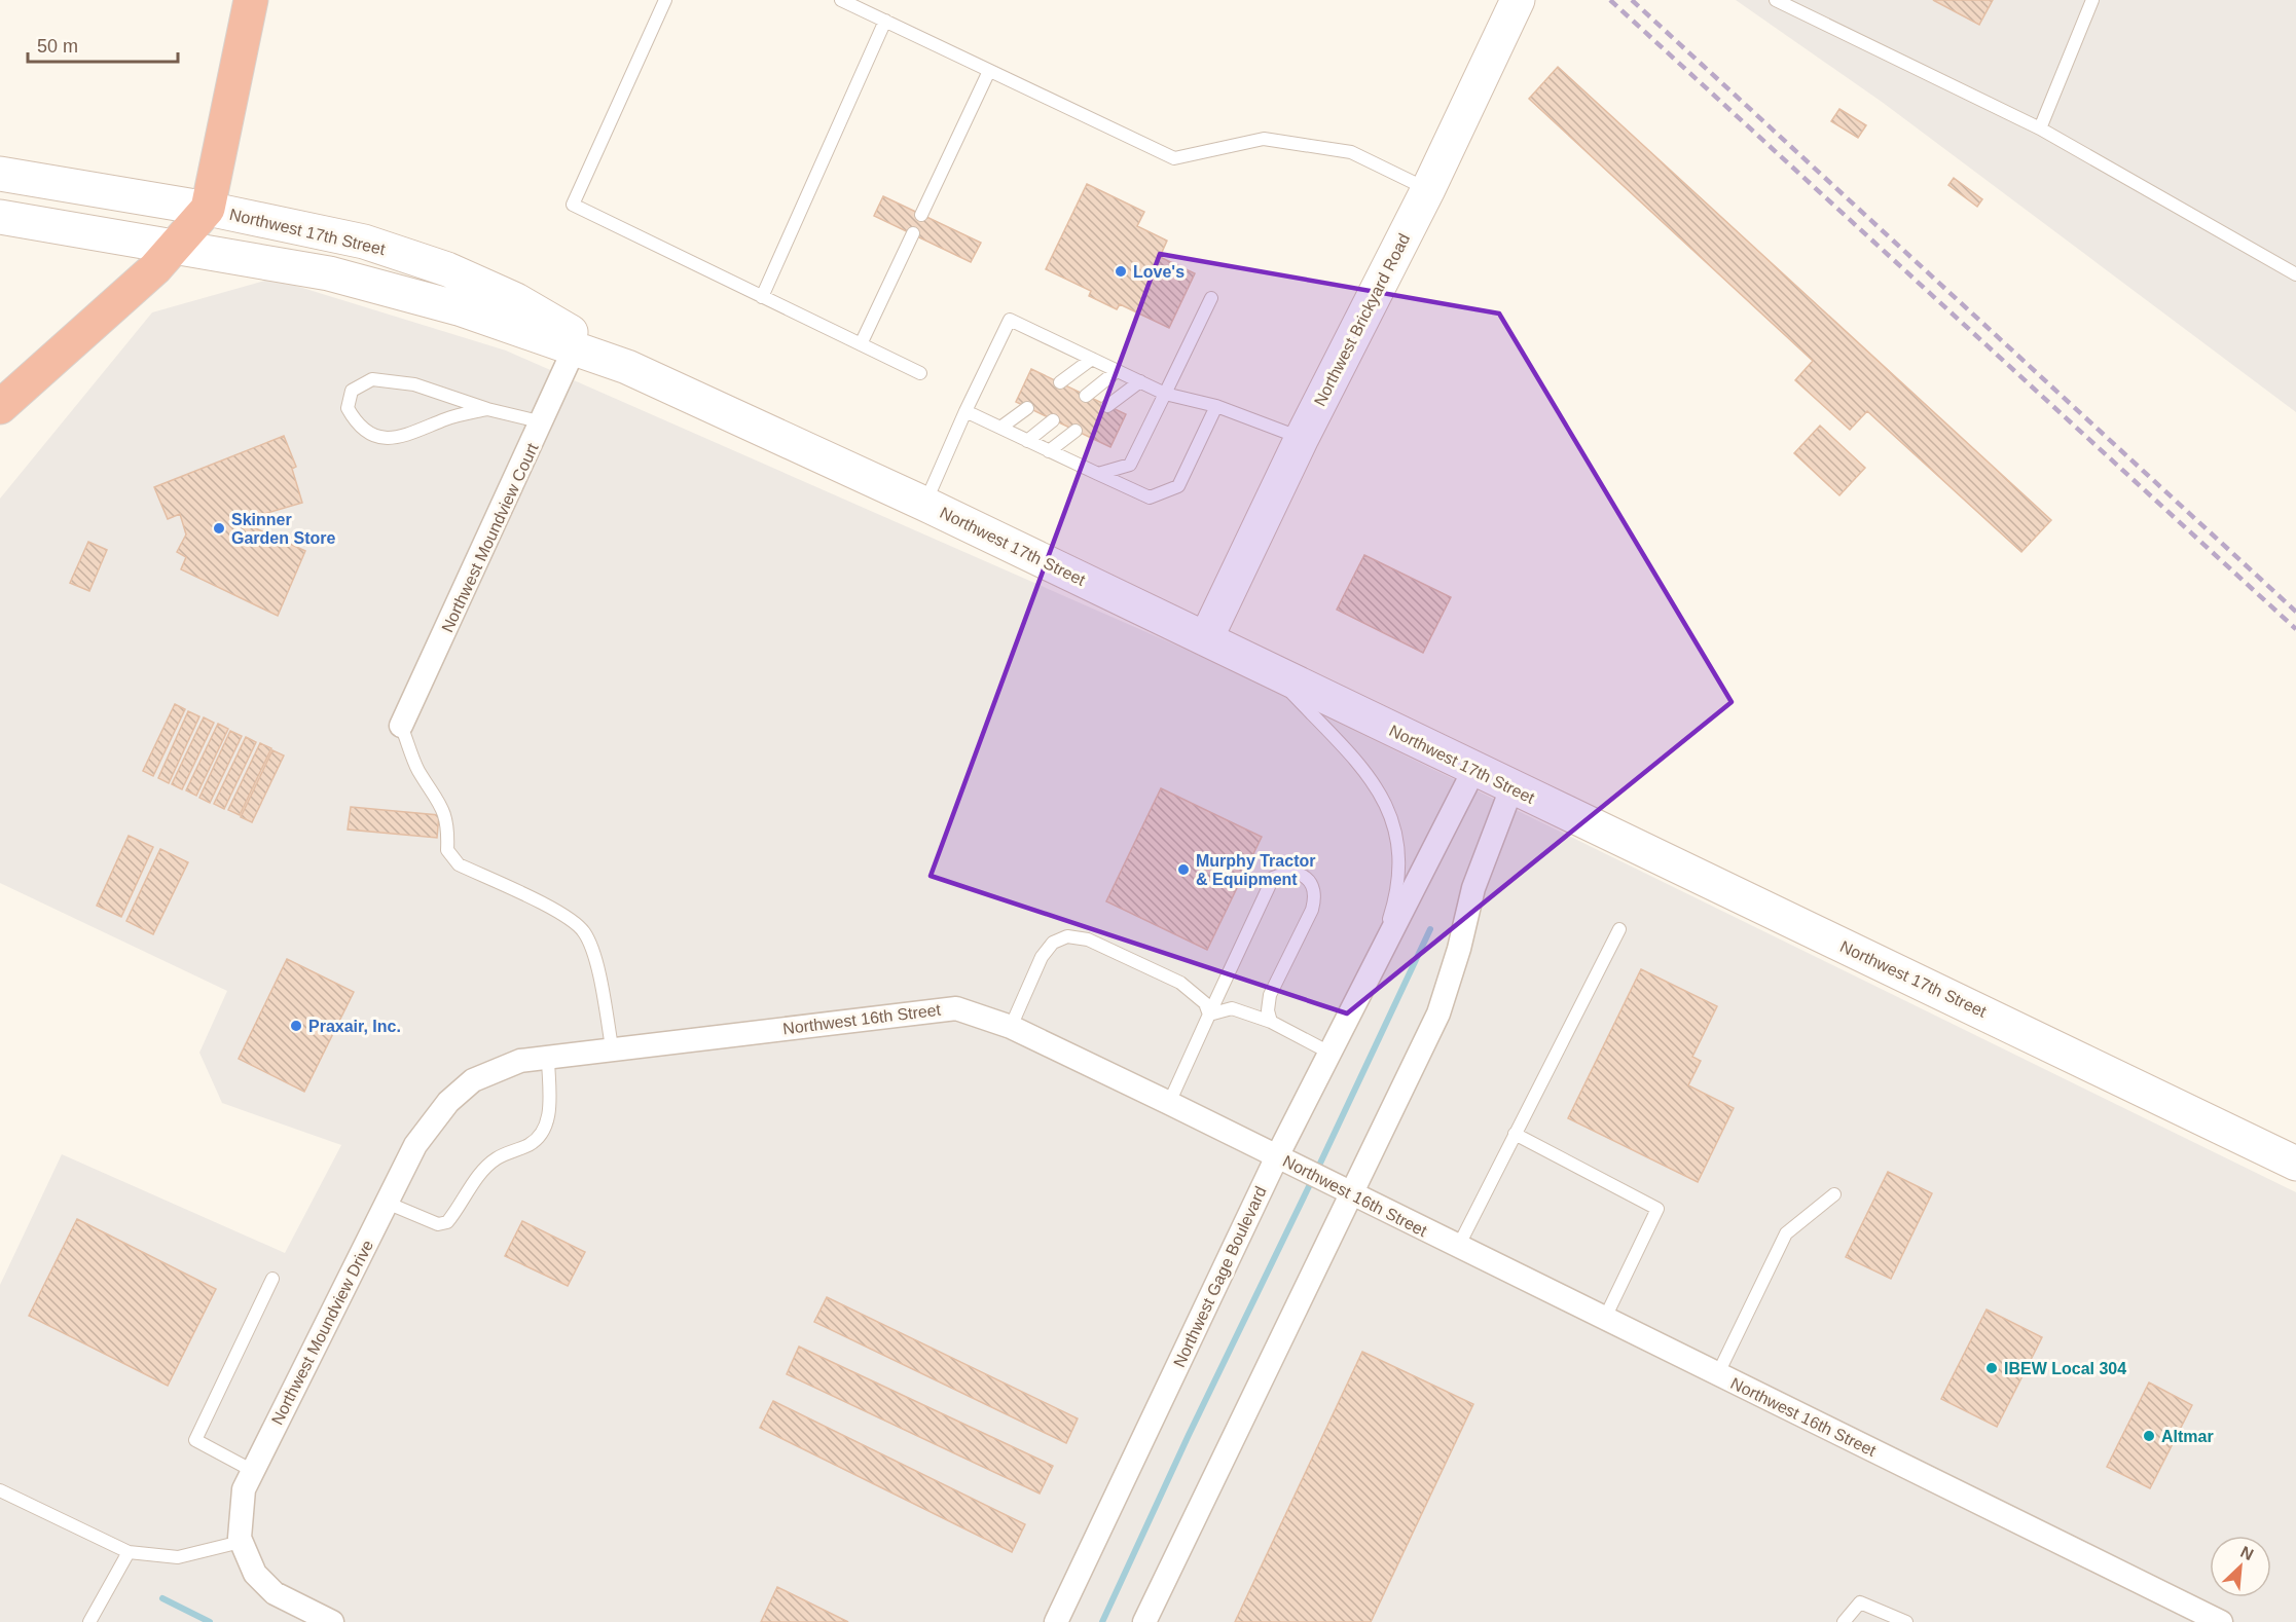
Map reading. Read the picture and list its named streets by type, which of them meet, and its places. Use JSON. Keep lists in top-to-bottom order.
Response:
{
  "streets": {
    "main road": ["Northwest 17th Street", "Northwest Brickyard Road"],
    "street": [
      "Northwest Moundview Court",
      "Northwest 16th Street",
      "Northwest Gage Boulevard",
      "Northwest Moundview Drive"
    ]
  },
  "crossings": [
    ["Northwest 17th Street", "Northwest Brickyard Road"],
    ["Northwest 17th Street", "Northwest Moundview Court"],
    ["Northwest 17th Street", "Northwest Gage Boulevard"],
    ["Northwest 16th Street", "Northwest Gage Boulevard"],
    ["Northwest 16th Street", "Northwest Moundview Drive"]
  ],
  "places": [
    "Love's",
    "Skinner Garden Store",
    "Murphy Tractor & Equipment",
    "Praxair, Inc.",
    "IBEW Local 304",
    "Altmar"
  ],
  "scale_bar": "50 m",
  "north": "top right"
}
